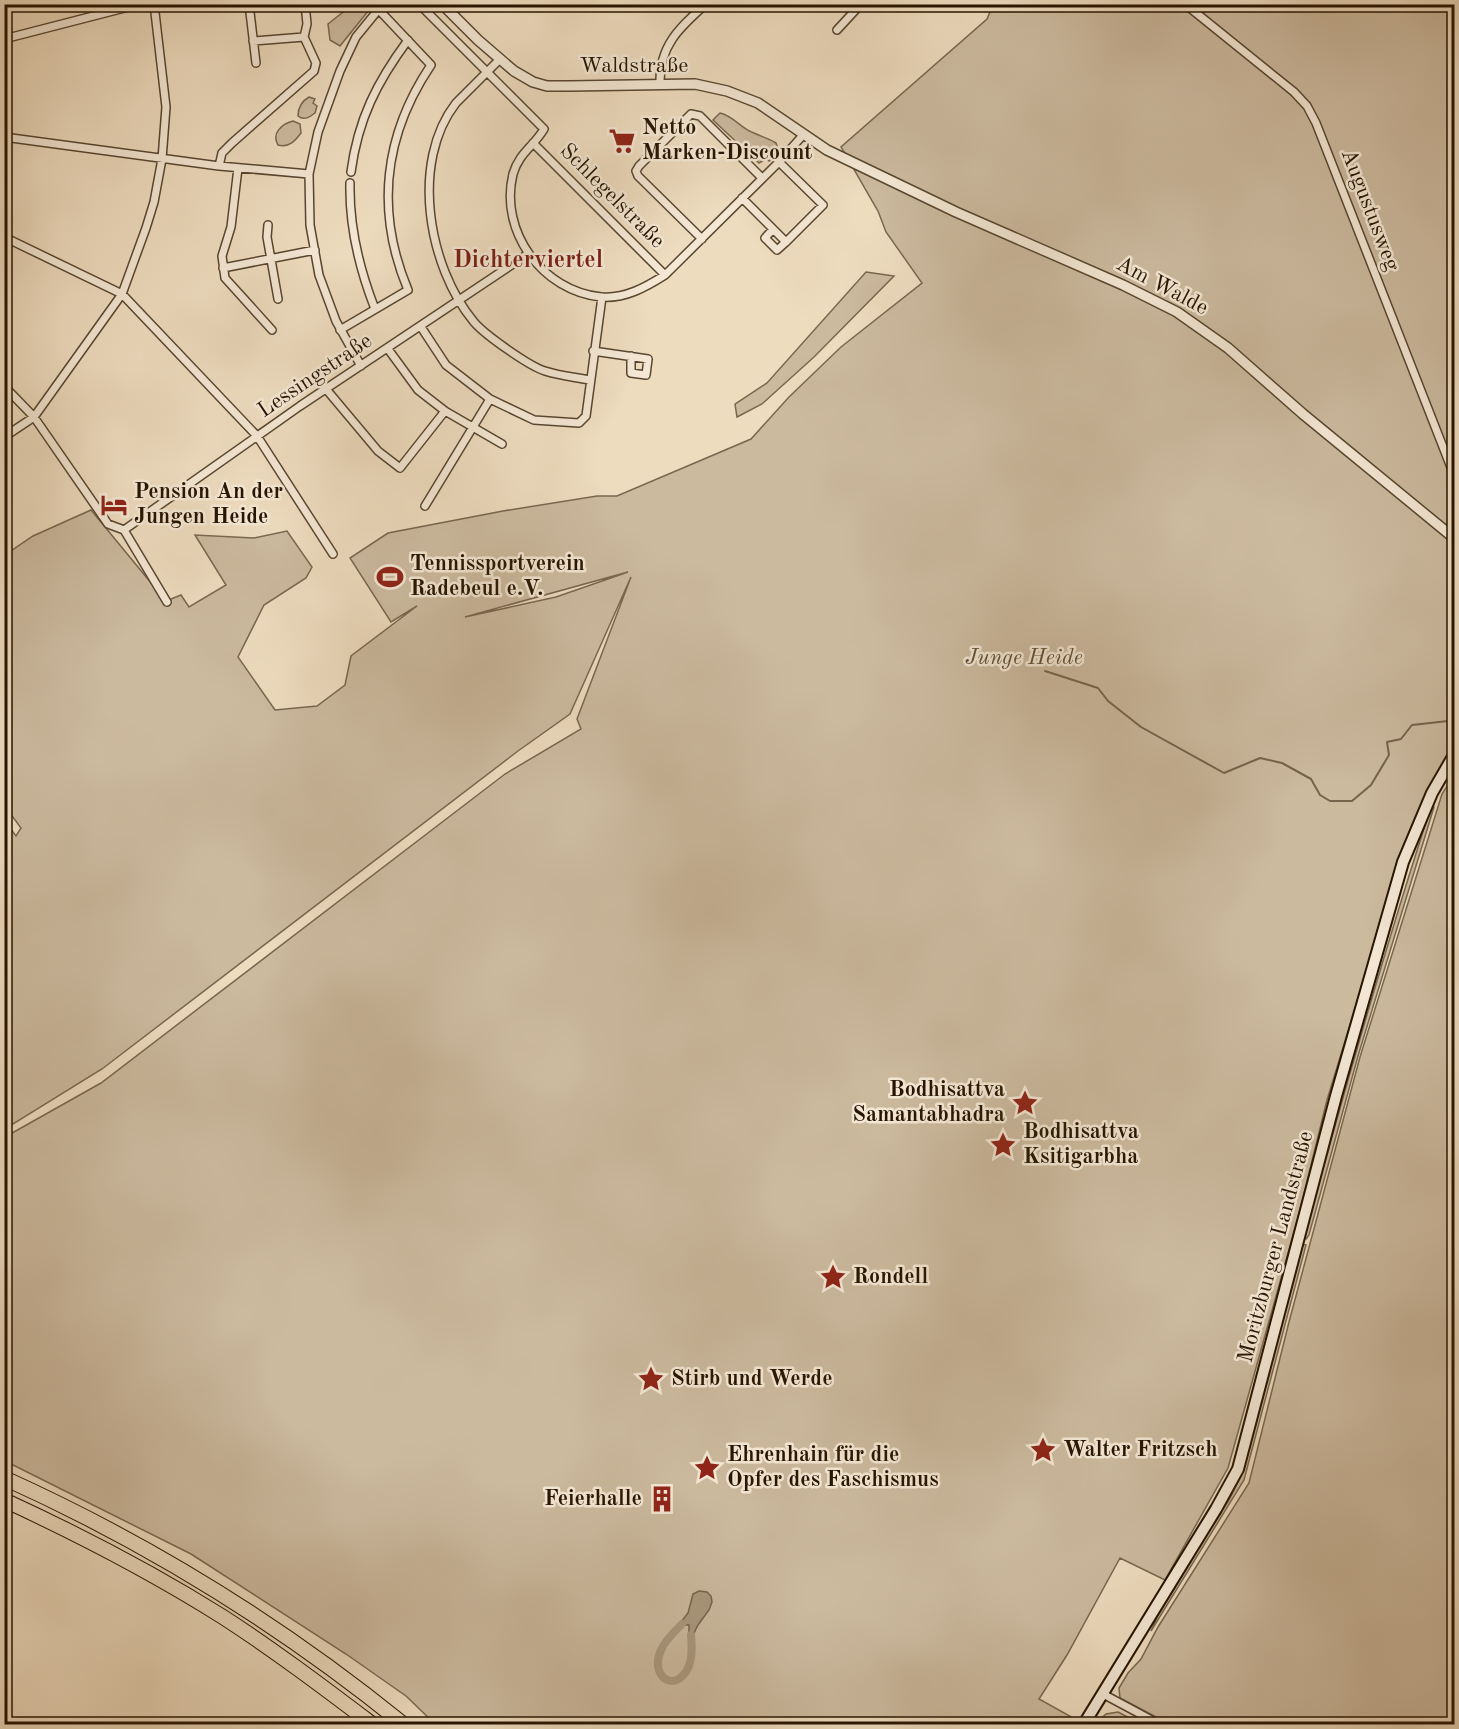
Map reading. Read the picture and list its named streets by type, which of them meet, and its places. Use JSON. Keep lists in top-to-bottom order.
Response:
{
  "streets": {
    "main road": ["Moritzburger Landstraße"],
    "street": [
      "Waldstraße",
      "Schlegelstraße",
      "Augustusweg",
      "Am Walde",
      "Lessingstraße"
    ]
  },
  "crossings": [
    ["Waldstraße", "Am Walde"]
  ],
  "districts": ["Dichterviertel"],
  "parks": ["Junge Heide"],
  "places": {
    "supermarket": ["Netto Marken-Discount"],
    "hotel": ["Pension An der Jungen Heide"],
    "sports": ["Tennissportverein Radebeul e.V."],
    "place": [
      "Bodhisattva Samantabhadra",
      "Bodhisattva Ksitigarbha",
      "Rondell",
      "Stirb und Werde",
      "Walter Fritzsch",
      "Ehrenhain für die Opfer des Faschismus"
    ],
    "building": ["Feierhalle"]
  }
}
